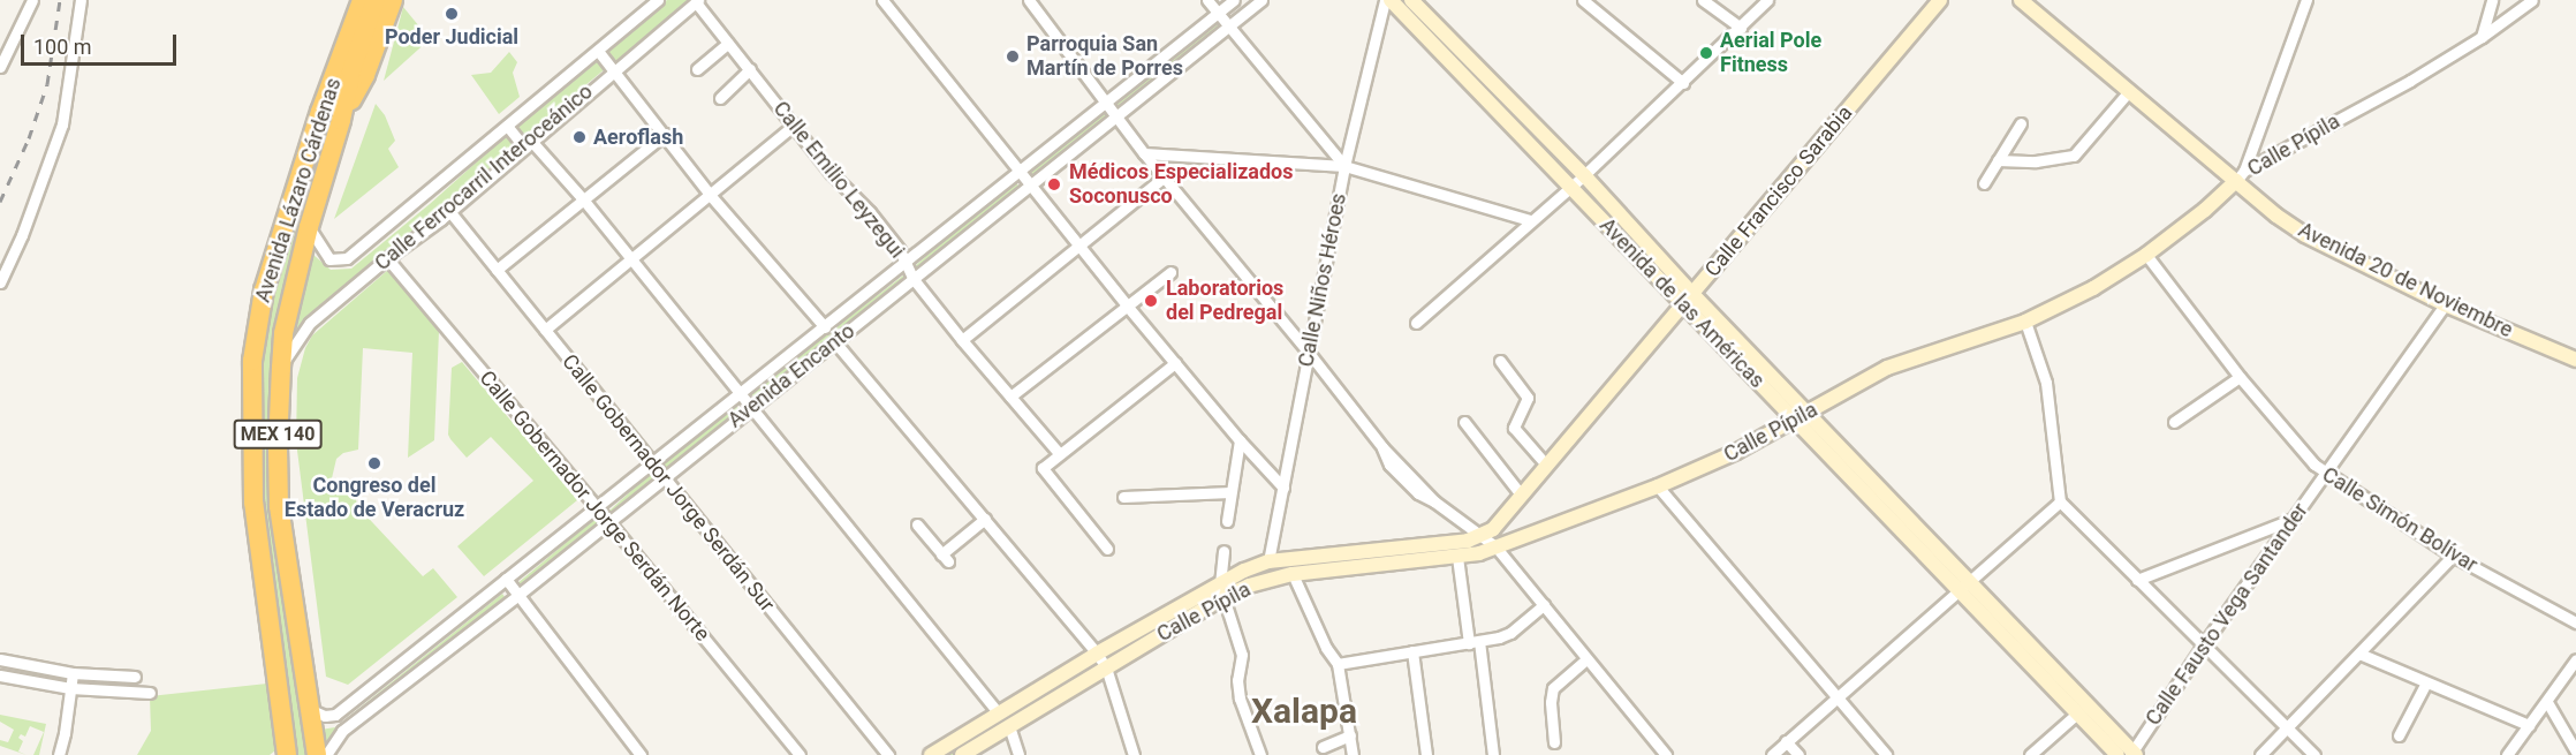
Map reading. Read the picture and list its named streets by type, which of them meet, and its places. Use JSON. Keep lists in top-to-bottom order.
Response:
{
  "streets": {
    "highway": ["Avenida Lázaro Cárdenas", "MEX 140"],
    "main road": [
      "Calle Pípila",
      "Calle Francisco Sarabia",
      "Avenida 20 de Noviembre",
      "Avenida de las Américas"
    ],
    "street": [
      "Calle Ferrocarril Interoceánico",
      "Calle Emilio Leyzegui",
      "Calle Niños Héroes",
      "Avenida Encanto",
      "Calle Gobernador Jorge Serdán Sur",
      "Calle Gobernador Jorge Serdán Norte",
      "Calle Simón Bolívar",
      "Calle Fausto Vega Santander"
    ]
  },
  "crossings": [
    ["Calle Pípila", "Calle Francisco Sarabia"],
    ["Calle Pípila", "Calle Niños Héroes"],
    ["Calle Pípila", "Avenida 20 de Noviembre"],
    ["Calle Pípila", "Avenida de las Américas"],
    ["Calle Pípila", "Calle Simón Bolívar"],
    ["Calle Ferrocarril Interoceánico", "Calle Emilio Leyzegui"],
    ["Calle Ferrocarril Interoceánico", "Avenida Lázaro Cárdenas"],
    ["Calle Ferrocarril Interoceánico", "Calle Gobernador Jorge Serdán Sur"],
    ["Calle Ferrocarril Interoceánico", "Calle Gobernador Jorge Serdán Norte"],
    ["Calle Emilio Leyzegui", "Avenida Encanto"],
    ["Avenida Lázaro Cárdenas", "Avenida Encanto"],
    ["Avenida Lázaro Cárdenas", "MEX 140"],
    ["Calle Francisco Sarabia", "Avenida de las Américas"],
    ["Avenida 20 de Noviembre", "Calle Fausto Vega Santander"],
    ["Avenida de las Américas", "Calle Fausto Vega Santander"],
    ["Avenida Encanto", "Calle Gobernador Jorge Serdán Sur"],
    ["Avenida Encanto", "Calle Gobernador Jorge Serdán Norte"],
    ["Calle Simón Bolívar", "Calle Fausto Vega Santander"]
  ],
  "districts": ["Xalapa"],
  "places": [
    "Poder Judicial",
    "Aerial Pole Fitness",
    "Parroquia San Martín de Porres",
    "Aeroflash",
    "Médicos Especializados Soconusco",
    "Laboratorios del Pedregal",
    "Congreso del Estado de Veracruz"
  ],
  "scale_bar": "100 m"
}
